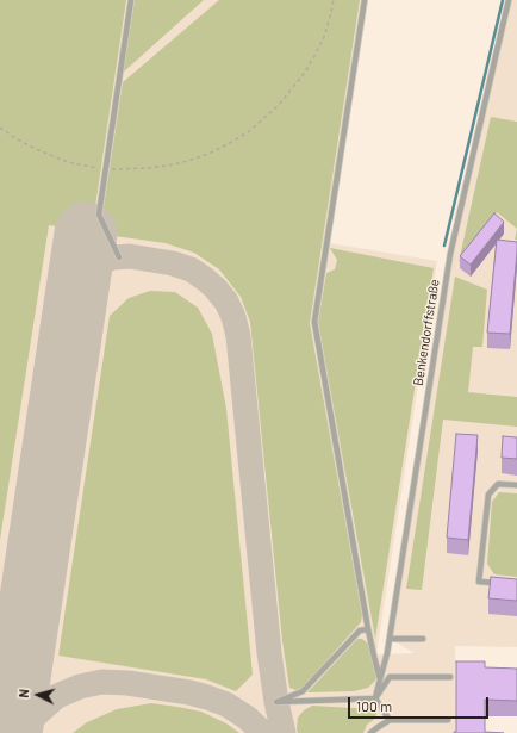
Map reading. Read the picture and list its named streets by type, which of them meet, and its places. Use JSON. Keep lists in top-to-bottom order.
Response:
{
  "streets": {
    "lane": ["Benkendorffstraße"]
  },
  "scale_bar": "100 m",
  "north": "left"
}
